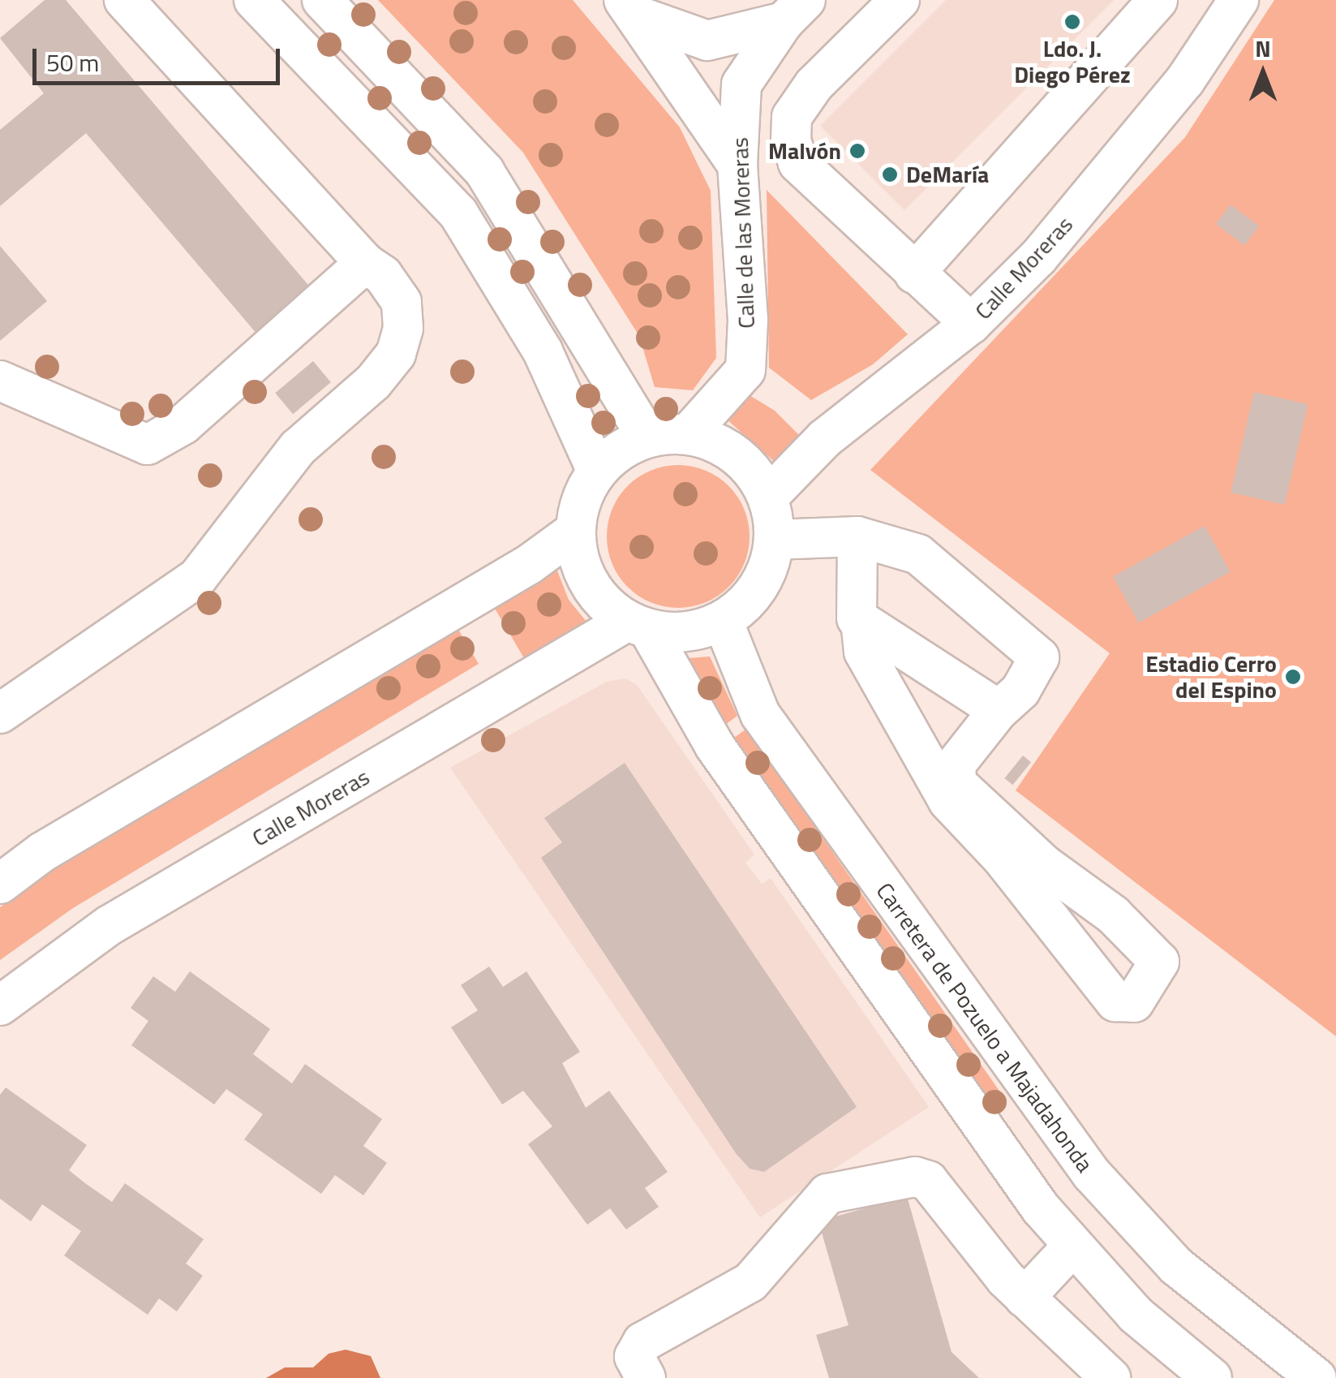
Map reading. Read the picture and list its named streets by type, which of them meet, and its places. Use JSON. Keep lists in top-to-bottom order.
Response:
{
  "streets": {
    "street": ["Calle de las Moreras", "Calle Moreras", "Carretera de Pozuelo a Majadahonda"]
  },
  "crossings": [
    ["Calle de las Moreras", "Calle Moreras"],
    ["Calle de las Moreras", "Carretera de Pozuelo a Majadahonda"],
    ["Calle Moreras", "Carretera de Pozuelo a Majadahonda"]
  ],
  "places": [
    "Ldo. J. Diego Pérez",
    "Malvón",
    "DeMaría",
    "Estadio Cerro del Espino"
  ],
  "scale_bar": "50 m",
  "north": "top"
}
